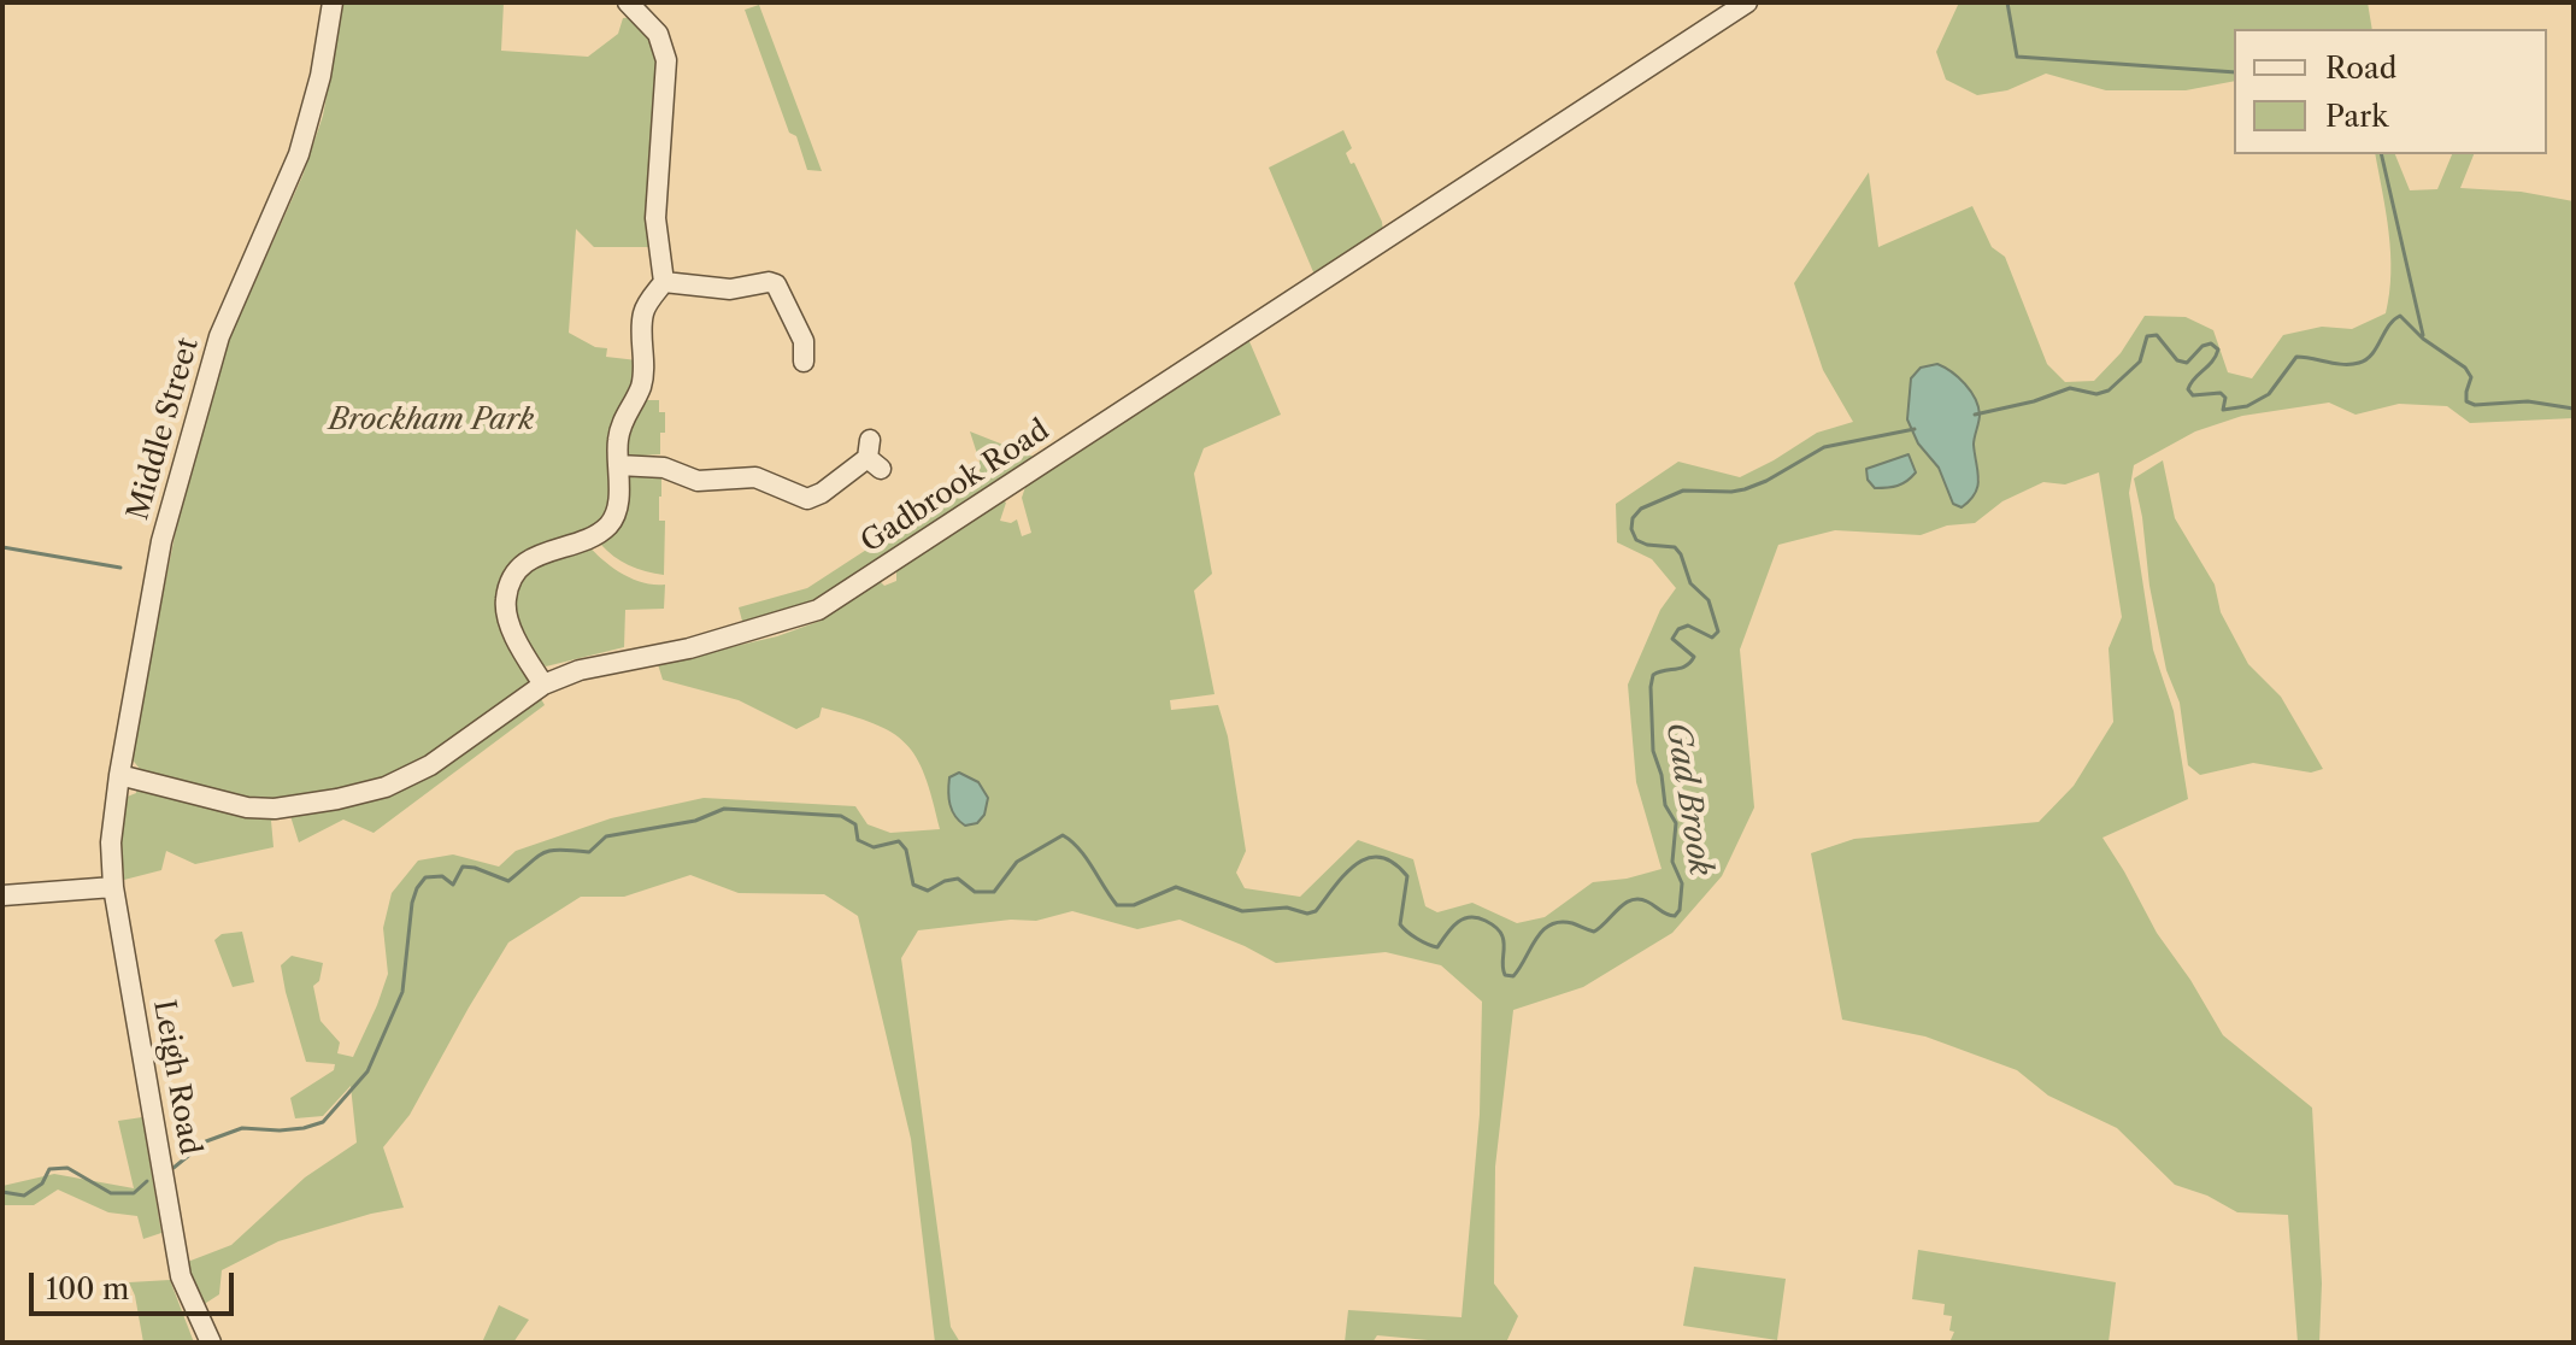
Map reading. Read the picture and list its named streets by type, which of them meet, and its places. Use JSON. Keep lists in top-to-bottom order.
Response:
{
  "streets": {
    "street": ["Middle Street", "Gadbrook Road", "Leigh Road"]
  },
  "crossings": [
    ["Middle Street", "Gadbrook Road"],
    ["Middle Street", "Leigh Road"]
  ],
  "water": ["Gad Brook"],
  "parks": ["Brockham Park"],
  "legend": ["Road", "Park"],
  "scale_bar": "100 m"
}
